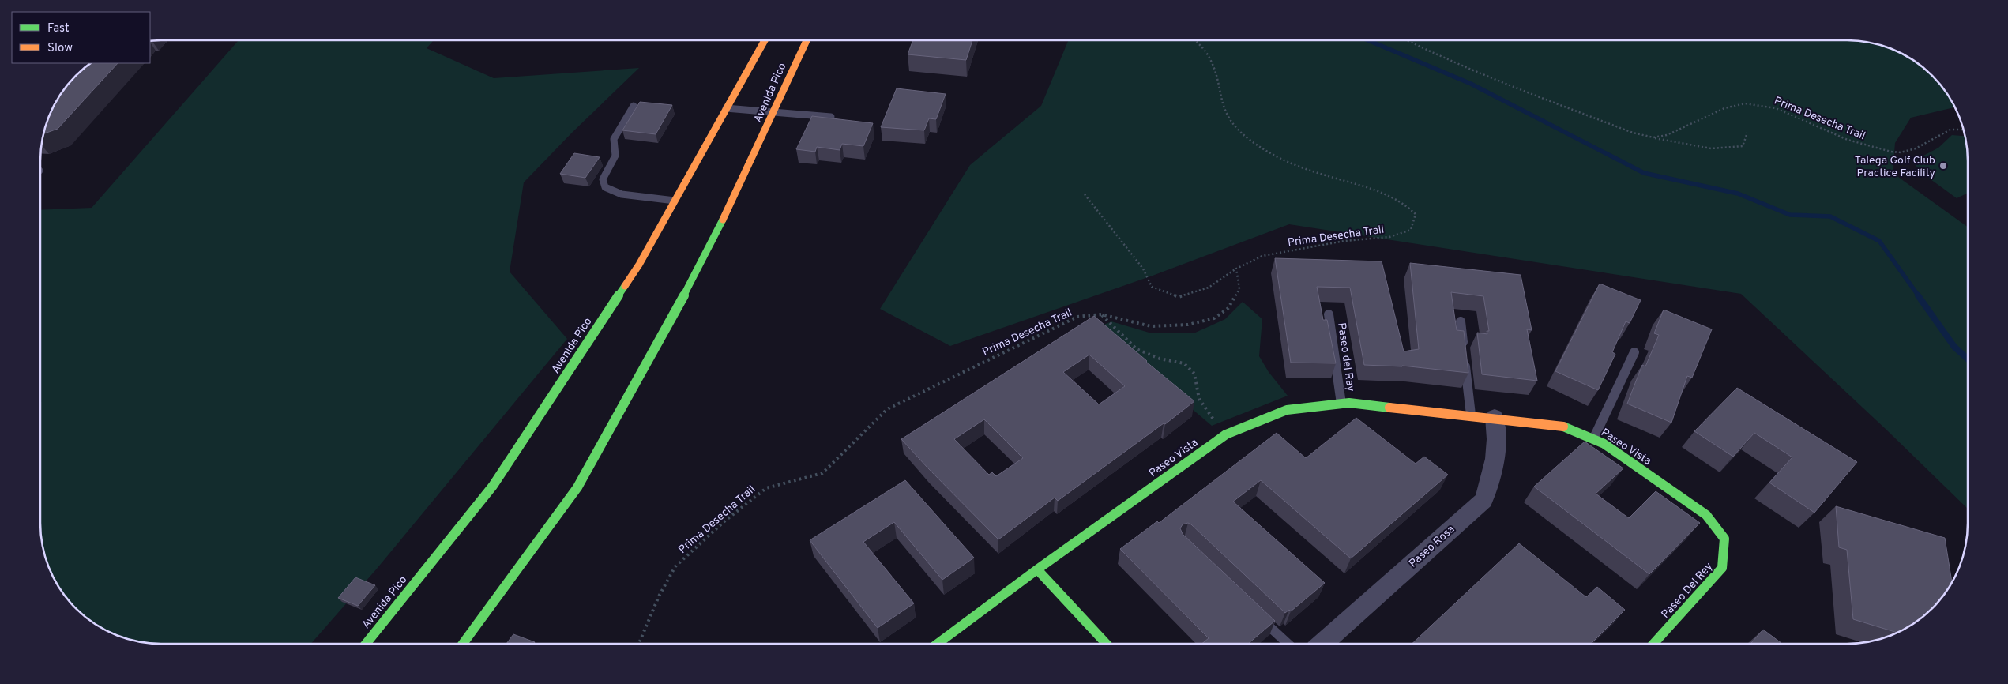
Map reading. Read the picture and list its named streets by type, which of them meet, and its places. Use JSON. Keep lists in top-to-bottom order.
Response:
{
  "streets": {
    "main road": ["Avenida Pico", "Paseo Vista", "Paseo Del Rey"],
    "street": ["Paseo Rosa"],
    "lane": ["Paseo del Ray"],
    "path": ["Prima Desecha Trail"]
  },
  "crossings": [
    ["Paseo del Ray", "Paseo Vista"],
    ["Paseo Vista", "Paseo Rosa"],
    ["Paseo Vista", "Paseo Del Rey"]
  ],
  "places": ["Talega Golf Club Practice Facility"],
  "legend": ["Fast", "Slow"]
}
